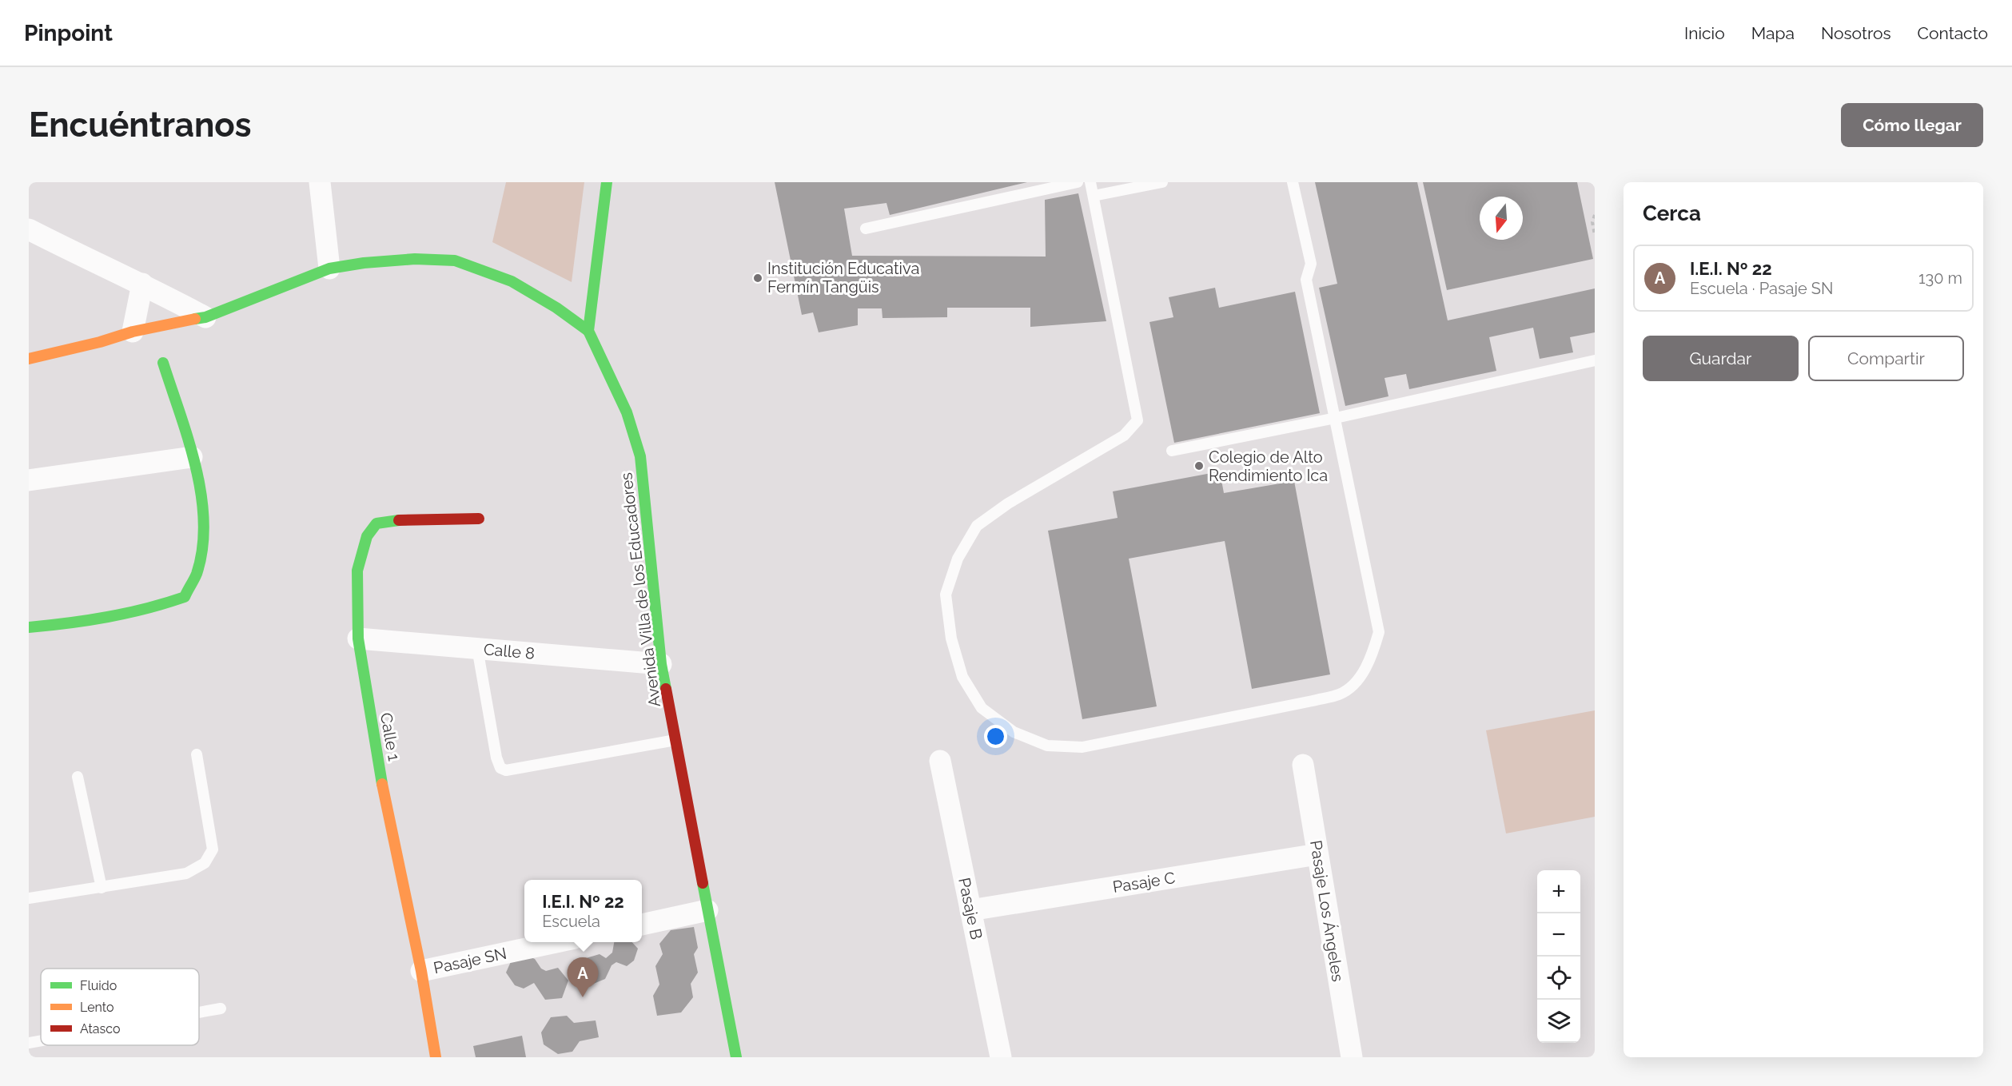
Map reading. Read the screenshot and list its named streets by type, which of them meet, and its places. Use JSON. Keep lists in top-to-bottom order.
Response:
{
  "streets": {
    "street": [
      "Avenida Villa de los Educadores",
      "Calle 8",
      "Calle 1",
      "Pasaje C",
      "Pasaje B",
      "Pasaje Los Ángeles",
      "Pasaje SN"
    ]
  },
  "crossings": [
    ["Avenida Villa de los Educadores", "Calle 8"],
    ["Calle 8", "Calle 1"],
    ["Calle 1", "Pasaje SN"],
    ["Pasaje C", "Pasaje B"],
    ["Pasaje C", "Pasaje Los Ángeles"]
  ],
  "places": ["Institución Educativa Fermín Tangüis", "Colegio de Alto Rendimiento Ica"],
  "legend": ["Fluido", "Lento", "Atasco"],
  "north": "bottom",
  "page": {
    "header": "Pinpoint",
    "nav": [
      "Inicio",
      "Mapa",
      "Nosotros",
      "Contacto"
    ],
    "buttons": [
      "Cómo llegar",
      ["Guardar", "Compartir"]
    ],
    "title": "Encuéntranos",
    "heading": "Cerca",
    "list": [
      {
        "mark": "A",
        "name": "I.E.I. Nº 22",
        "note": "Escuela · Pasaje SN",
        "value": "130 m"
      }
    ],
    "map_buttons": ["+", "−"],
    "popup": ["I.E.I. Nº 22", "Escuela"],
    "pins": "A"
  }
}
